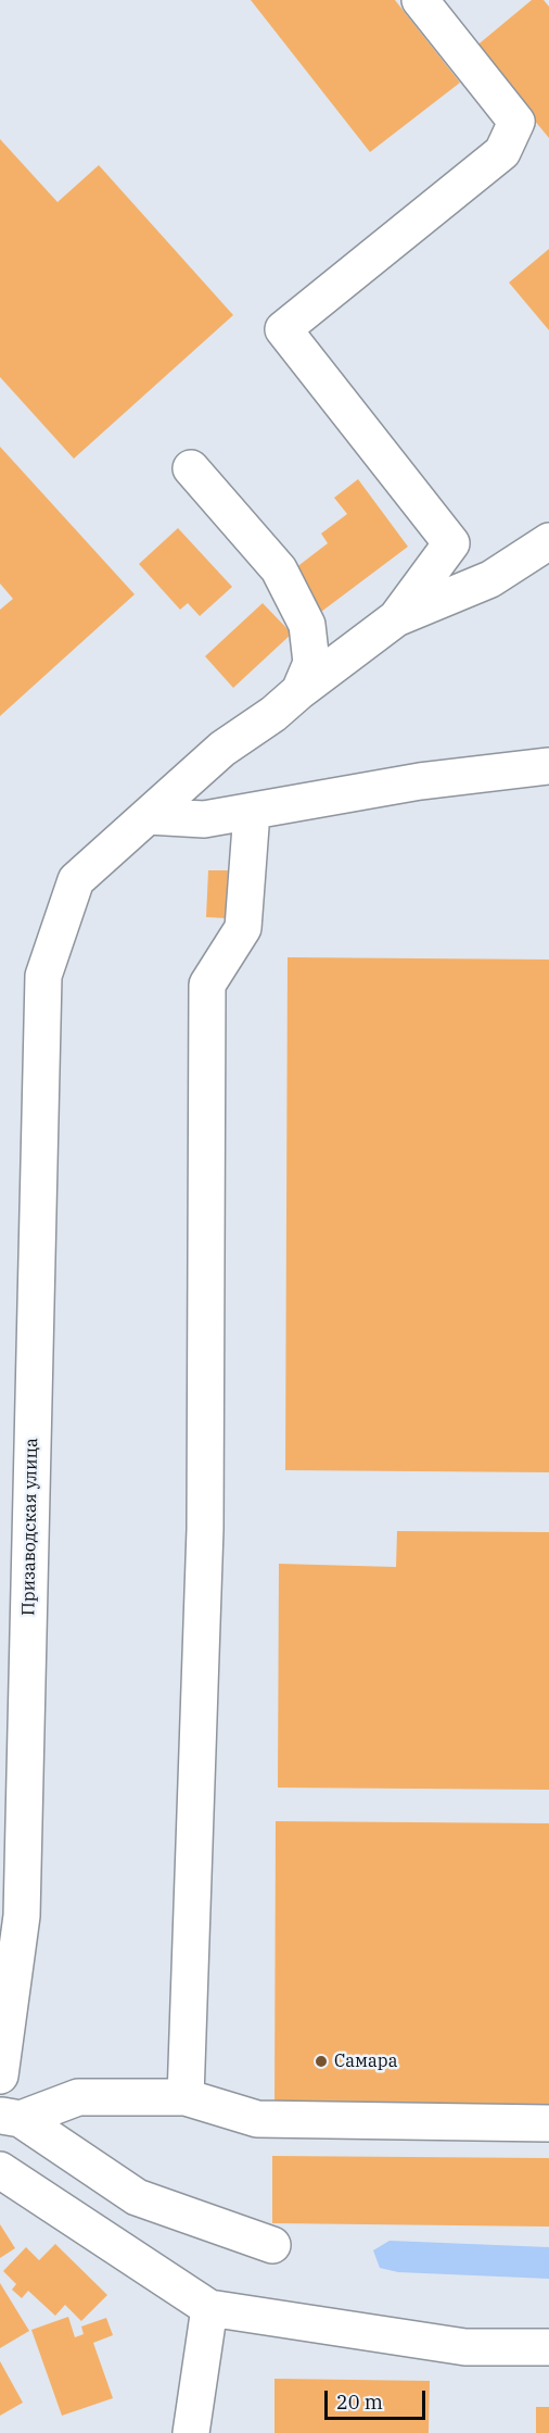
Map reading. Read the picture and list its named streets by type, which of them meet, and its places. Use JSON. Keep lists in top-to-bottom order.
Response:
{
  "streets": {
    "street": ["Призаводская улица"]
  },
  "places": ["Самара"],
  "scale_bar": "20 m"
}
